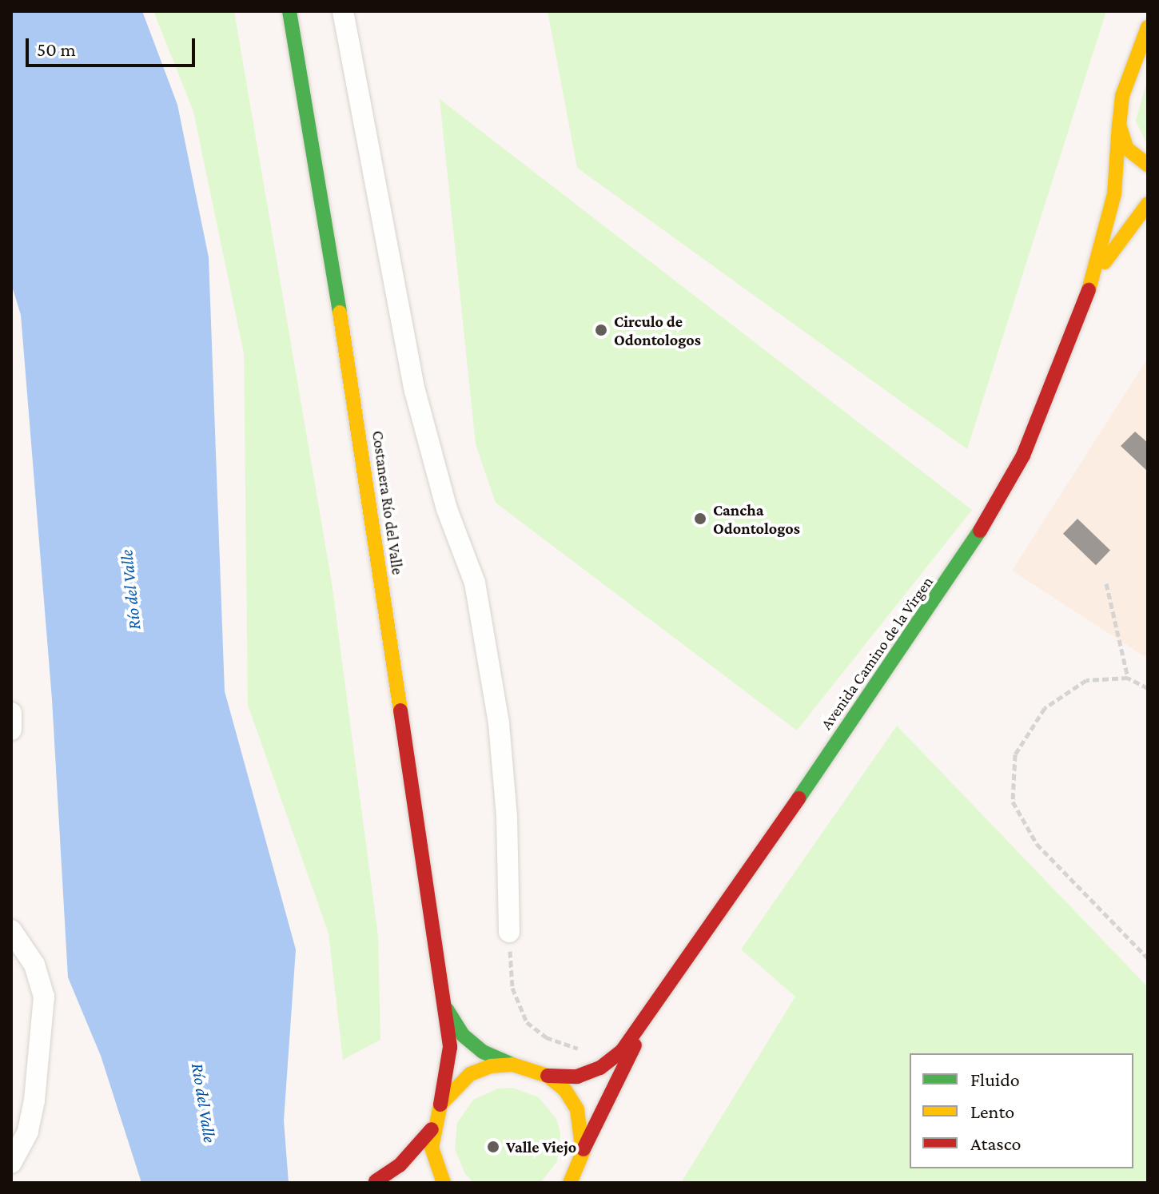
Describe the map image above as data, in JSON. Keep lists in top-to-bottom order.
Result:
{
  "streets": {
    "main road": ["Costanera Río del Valle", "Avenida Camino de la Virgen"]
  },
  "crossings": [
    ["Costanera Río del Valle", "Avenida Camino de la Virgen"]
  ],
  "water": ["Río del Valle"],
  "places": ["Circulo de Odontologos", "Cancha Odontologos", "Valle Viejo"],
  "legend": ["Fluido", "Lento", "Atasco"],
  "scale_bar": "50 m"
}
